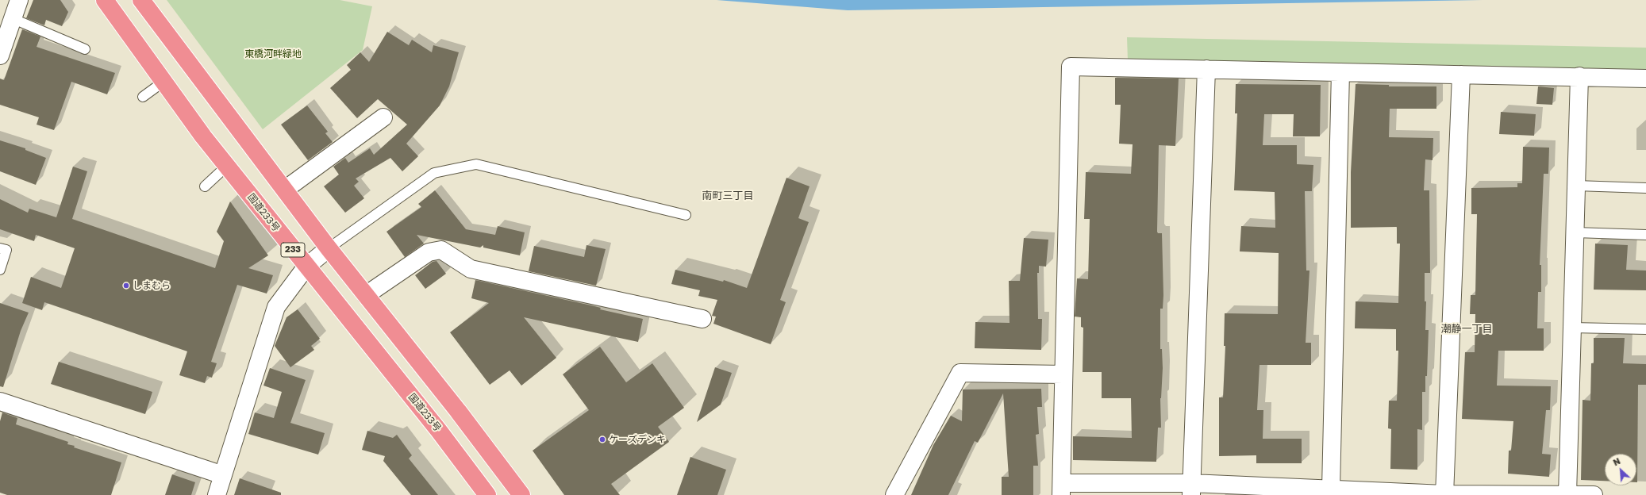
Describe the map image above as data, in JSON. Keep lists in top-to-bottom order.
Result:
{
  "streets": {
    "highway": ["国道233号", "233"]
  },
  "districts": ["南町三丁目", "潮静一丁目"],
  "parks": ["東橋河畔緑地"],
  "places": ["しまむら", "ケーズデンキ"],
  "north": "top left"
}
